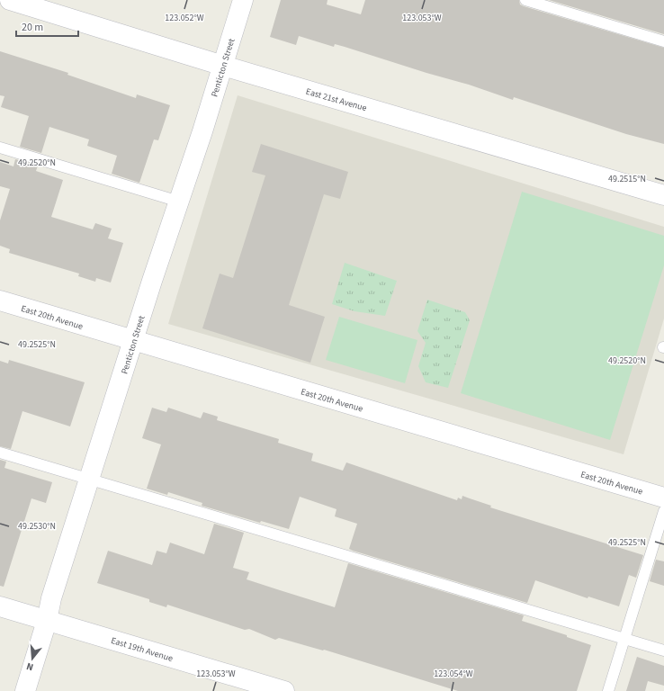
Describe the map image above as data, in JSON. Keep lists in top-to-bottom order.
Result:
{
  "streets": {
    "street": [
      "Penticton Street",
      "East 21st Avenue",
      "East 20th Avenue",
      "East 19th Avenue"
    ]
  },
  "crossings": [
    ["Penticton Street", "East 21st Avenue"],
    ["Penticton Street", "East 20th Avenue"],
    ["Penticton Street", "East 19th Avenue"]
  ],
  "scale_bar": "20 m",
  "north": "bottom",
  "coordinates": [
    "123.052°W",
    "123.053°W",
    "49.2520°N",
    "49.2515°N",
    "49.2525°N",
    "49.2530°N",
    "123.054°W"
  ]
}
